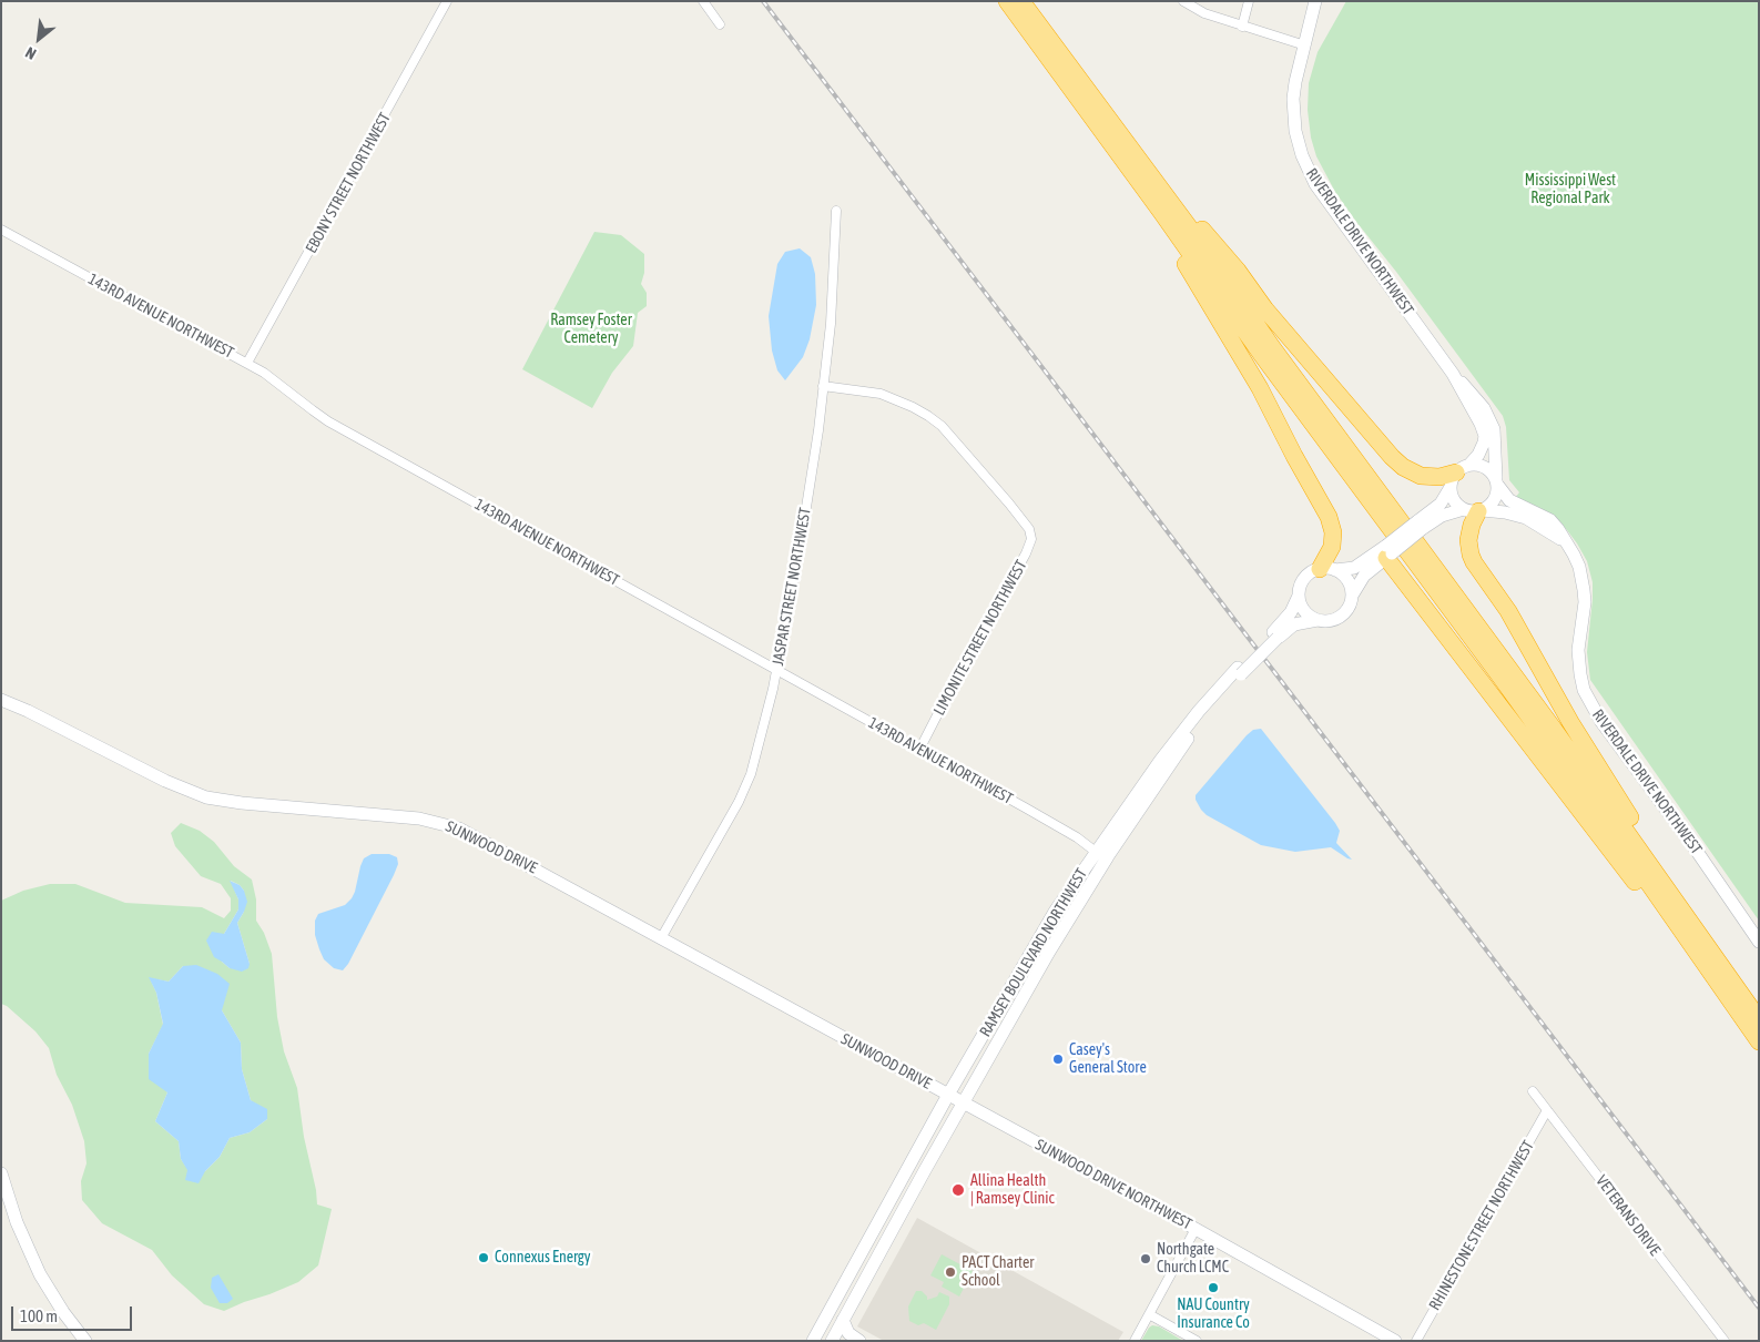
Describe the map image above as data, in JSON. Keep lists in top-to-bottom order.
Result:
{
  "streets": {
    "street": [
      "EBONY STREET NORTHWEST",
      "RIVERDALE DRIVE NORTHWEST",
      "143RD AVENUE NORTHWEST",
      "JASPAR STREET NORTHWEST",
      "LIMONITE STREET NORTHWEST",
      "SUNWOOD DRIVE",
      "RAMSEY BOULEVARD NORTHWEST",
      "SUNWOOD DRIVE NORTHWEST",
      "VETERANS DRIVE",
      "RHINESTONE STREET NORTHWEST"
    ]
  },
  "crossings": [
    ["EBONY STREET NORTHWEST", "143RD AVENUE NORTHWEST"],
    ["143RD AVENUE NORTHWEST", "JASPAR STREET NORTHWEST"],
    ["143RD AVENUE NORTHWEST", "LIMONITE STREET NORTHWEST"],
    ["143RD AVENUE NORTHWEST", "RAMSEY BOULEVARD NORTHWEST"],
    ["JASPAR STREET NORTHWEST", "LIMONITE STREET NORTHWEST"],
    ["JASPAR STREET NORTHWEST", "SUNWOOD DRIVE"],
    ["SUNWOOD DRIVE", "RAMSEY BOULEVARD NORTHWEST"],
    ["SUNWOOD DRIVE", "SUNWOOD DRIVE NORTHWEST"],
    ["RAMSEY BOULEVARD NORTHWEST", "SUNWOOD DRIVE NORTHWEST"],
    ["VETERANS DRIVE", "RHINESTONE STREET NORTHWEST"]
  ],
  "parks": ["Mississippi West Regional Park", "Ramsey Foster Cemetery"],
  "places": [
    "Casey's General Store",
    "Allina Health | Ramsey Clinic",
    "Connexus Energy",
    "Northgate Church LCMC",
    "PACT Charter School",
    "NAU Country Insurance Co"
  ],
  "scale_bar": "100 m",
  "north": "bottom left"
}
